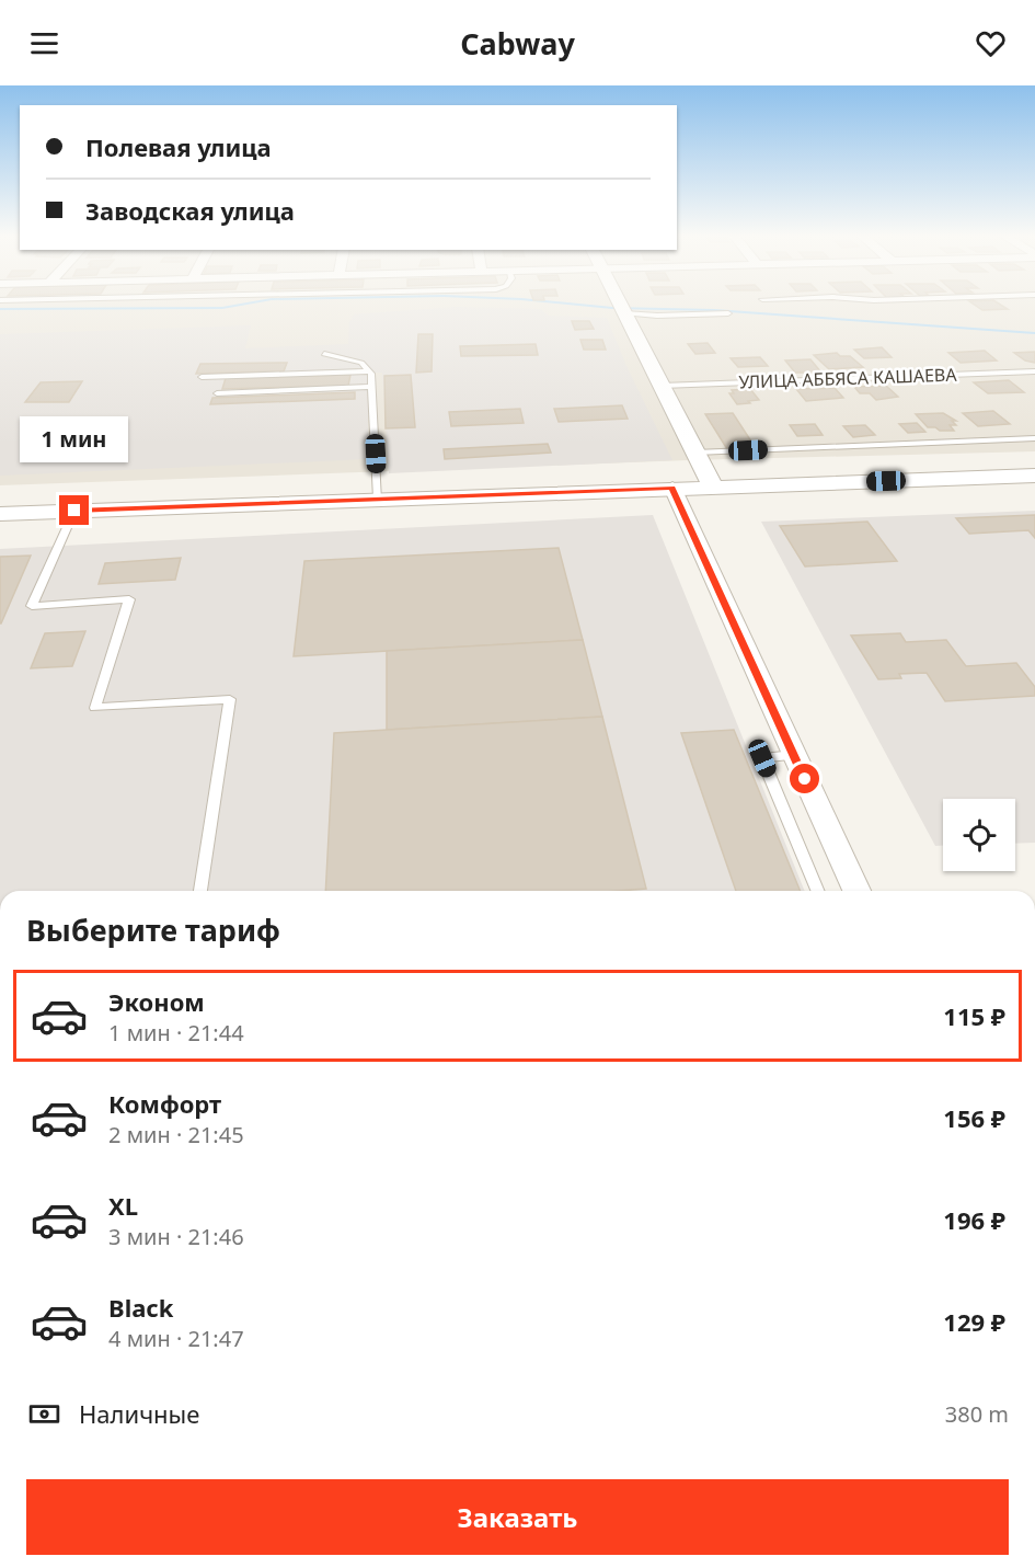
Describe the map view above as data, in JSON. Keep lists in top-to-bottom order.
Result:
{
  "streets": {
    "lane": ["УЛИЦА АББЯСА КАШАЕВА"]
  },
  "page": {
    "header": "Cabway",
    "banner": ["Полевая улица", "Заводская улица"],
    "bubble": "1 мин",
    "heading": "Выберите тариф",
    "list": [
      {
        "name": "Эконом",
        "note": "1 мин · 21:44",
        "value": "115 ₽"
      },
      {
        "name": "Комфорт",
        "note": "2 мин · 21:45",
        "value": "156 ₽"
      },
      {
        "name": "XL",
        "note": "3 мин · 21:46",
        "value": "196 ₽"
      },
      {
        "name": "Black",
        "note": "4 мин · 21:47",
        "value": "129 ₽"
      }
    ],
    "pay": ["Наличные", "380 m"],
    "buttons": "Заказать"
  }
}
